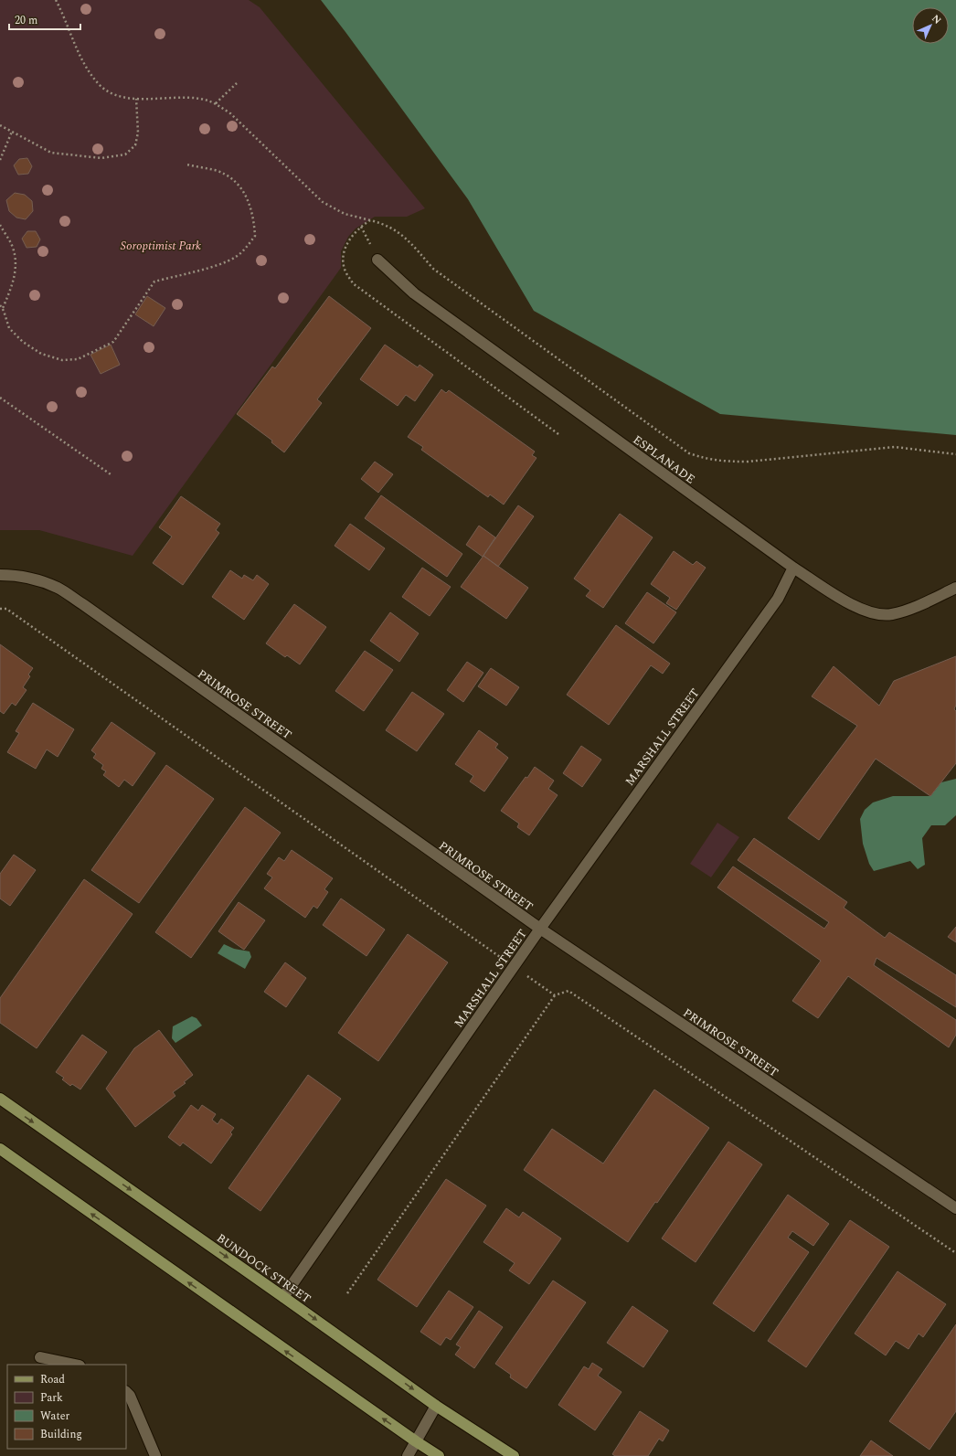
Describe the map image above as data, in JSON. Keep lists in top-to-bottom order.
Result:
{
  "streets": {
    "main road": ["BUNDOCK STREET"],
    "street": ["ESPLANADE", "PRIMROSE STREET", "MARSHALL STREET"]
  },
  "crossings": [
    ["ESPLANADE", "MARSHALL STREET"],
    ["PRIMROSE STREET", "MARSHALL STREET"],
    ["MARSHALL STREET", "BUNDOCK STREET"]
  ],
  "parks": ["Soroptimist Park"],
  "legend": [
    "Road",
    "Park",
    "Water",
    "Building"
  ],
  "scale_bar": "20 m",
  "north": "top right"
}
